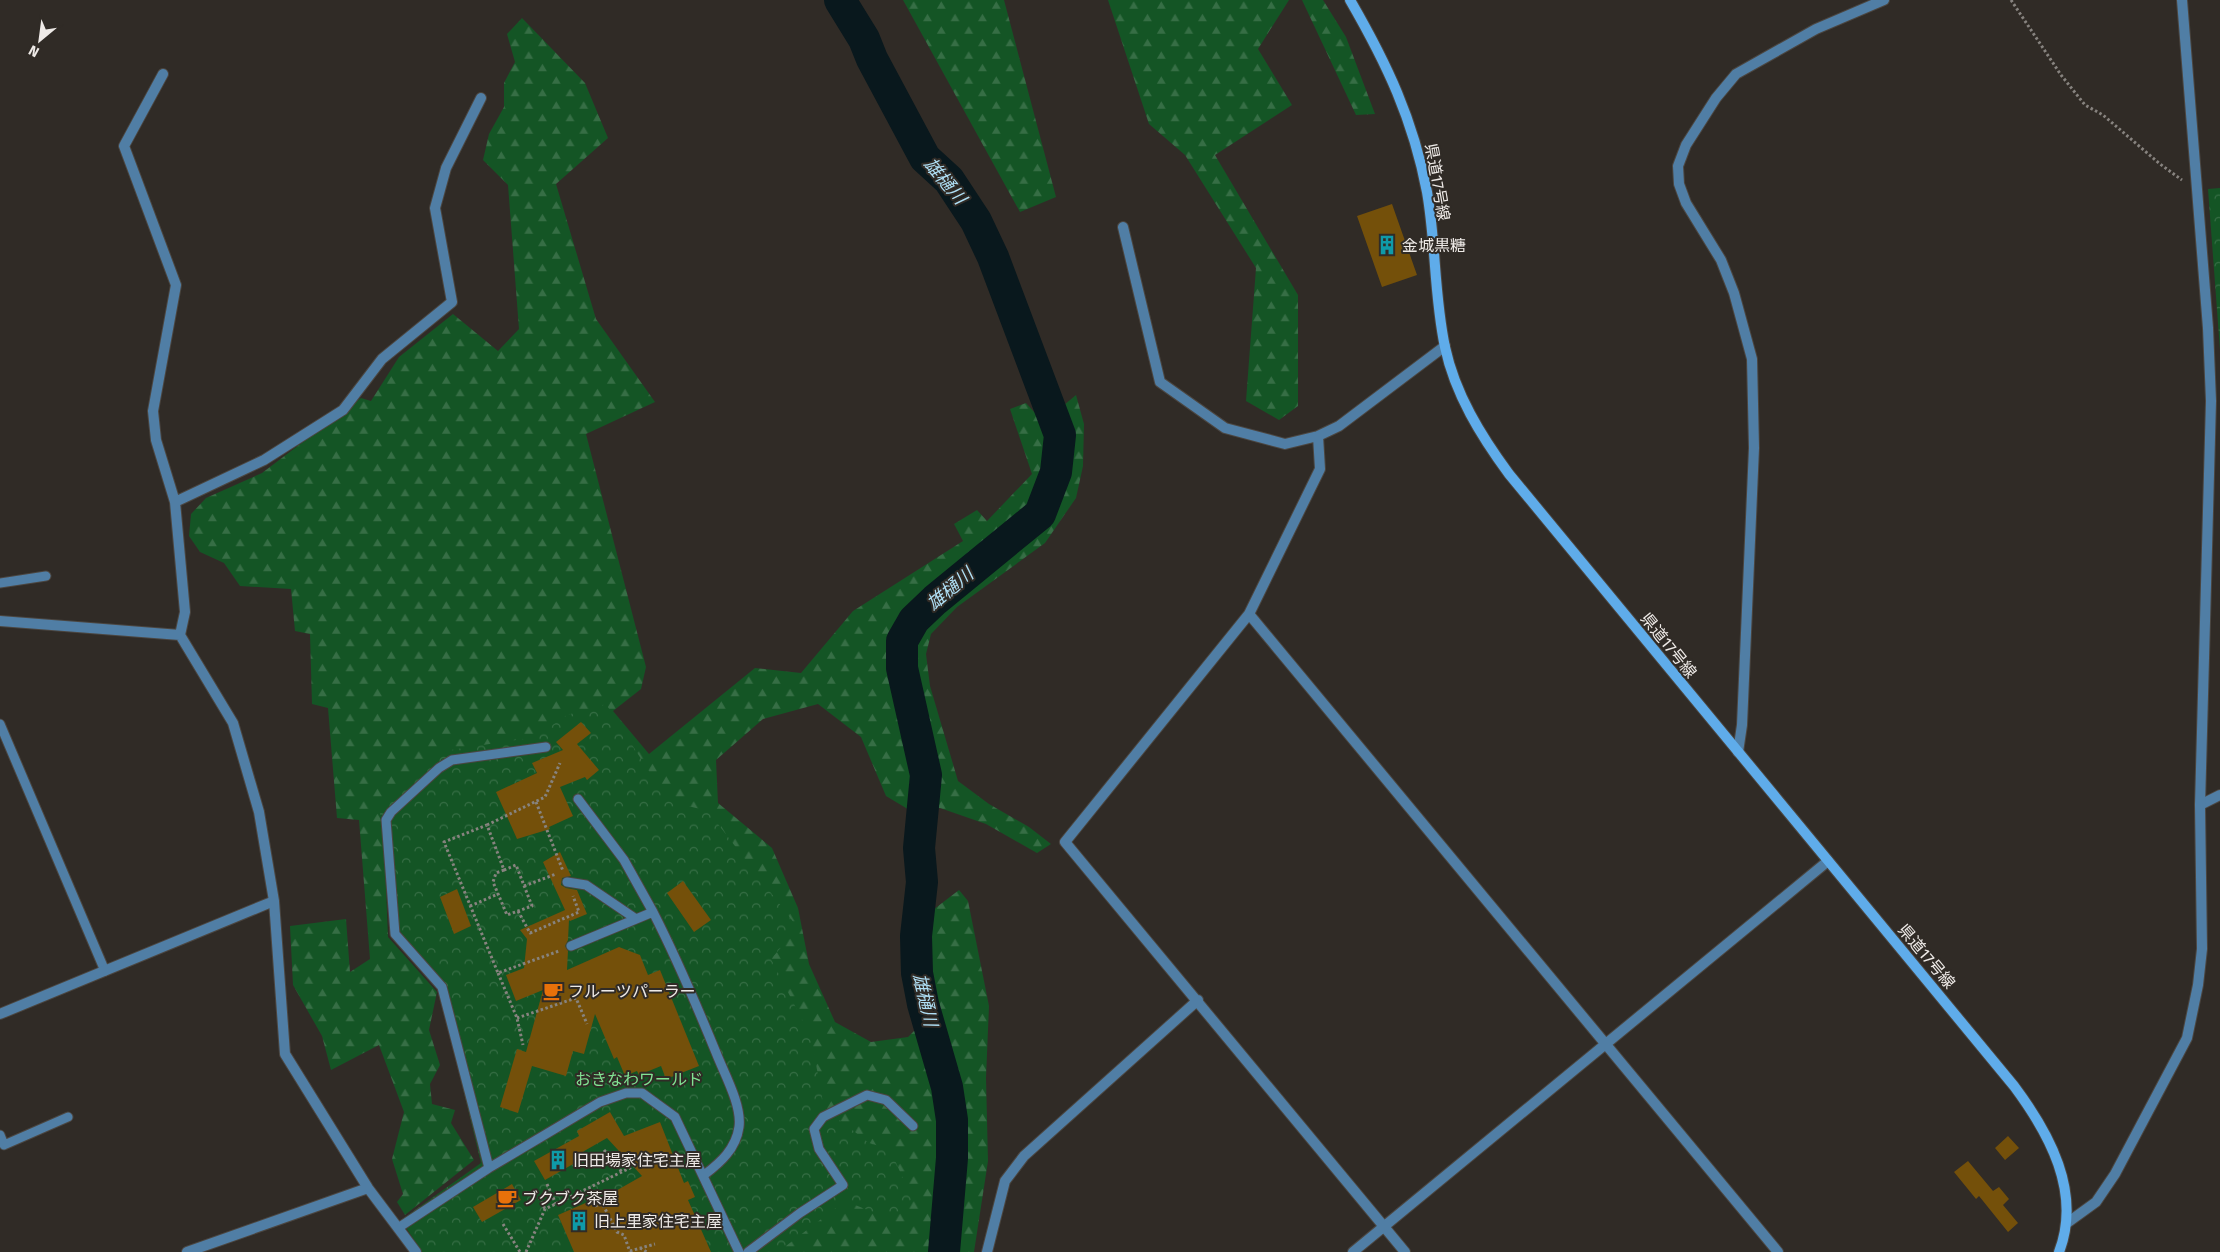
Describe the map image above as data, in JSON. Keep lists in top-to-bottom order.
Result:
{
  "streets": {
    "main road": ["県道17号線"]
  },
  "water": ["雄樋川"],
  "parks": ["おきなわワールド"],
  "places": {
    "building": ["金城黒糖", "旧田場家住宅主屋", "旧上里家住宅主屋"],
    "cafe": ["フルーツパーラー", "ブクブク茶屋"]
  },
  "north": "bottom left"
}
